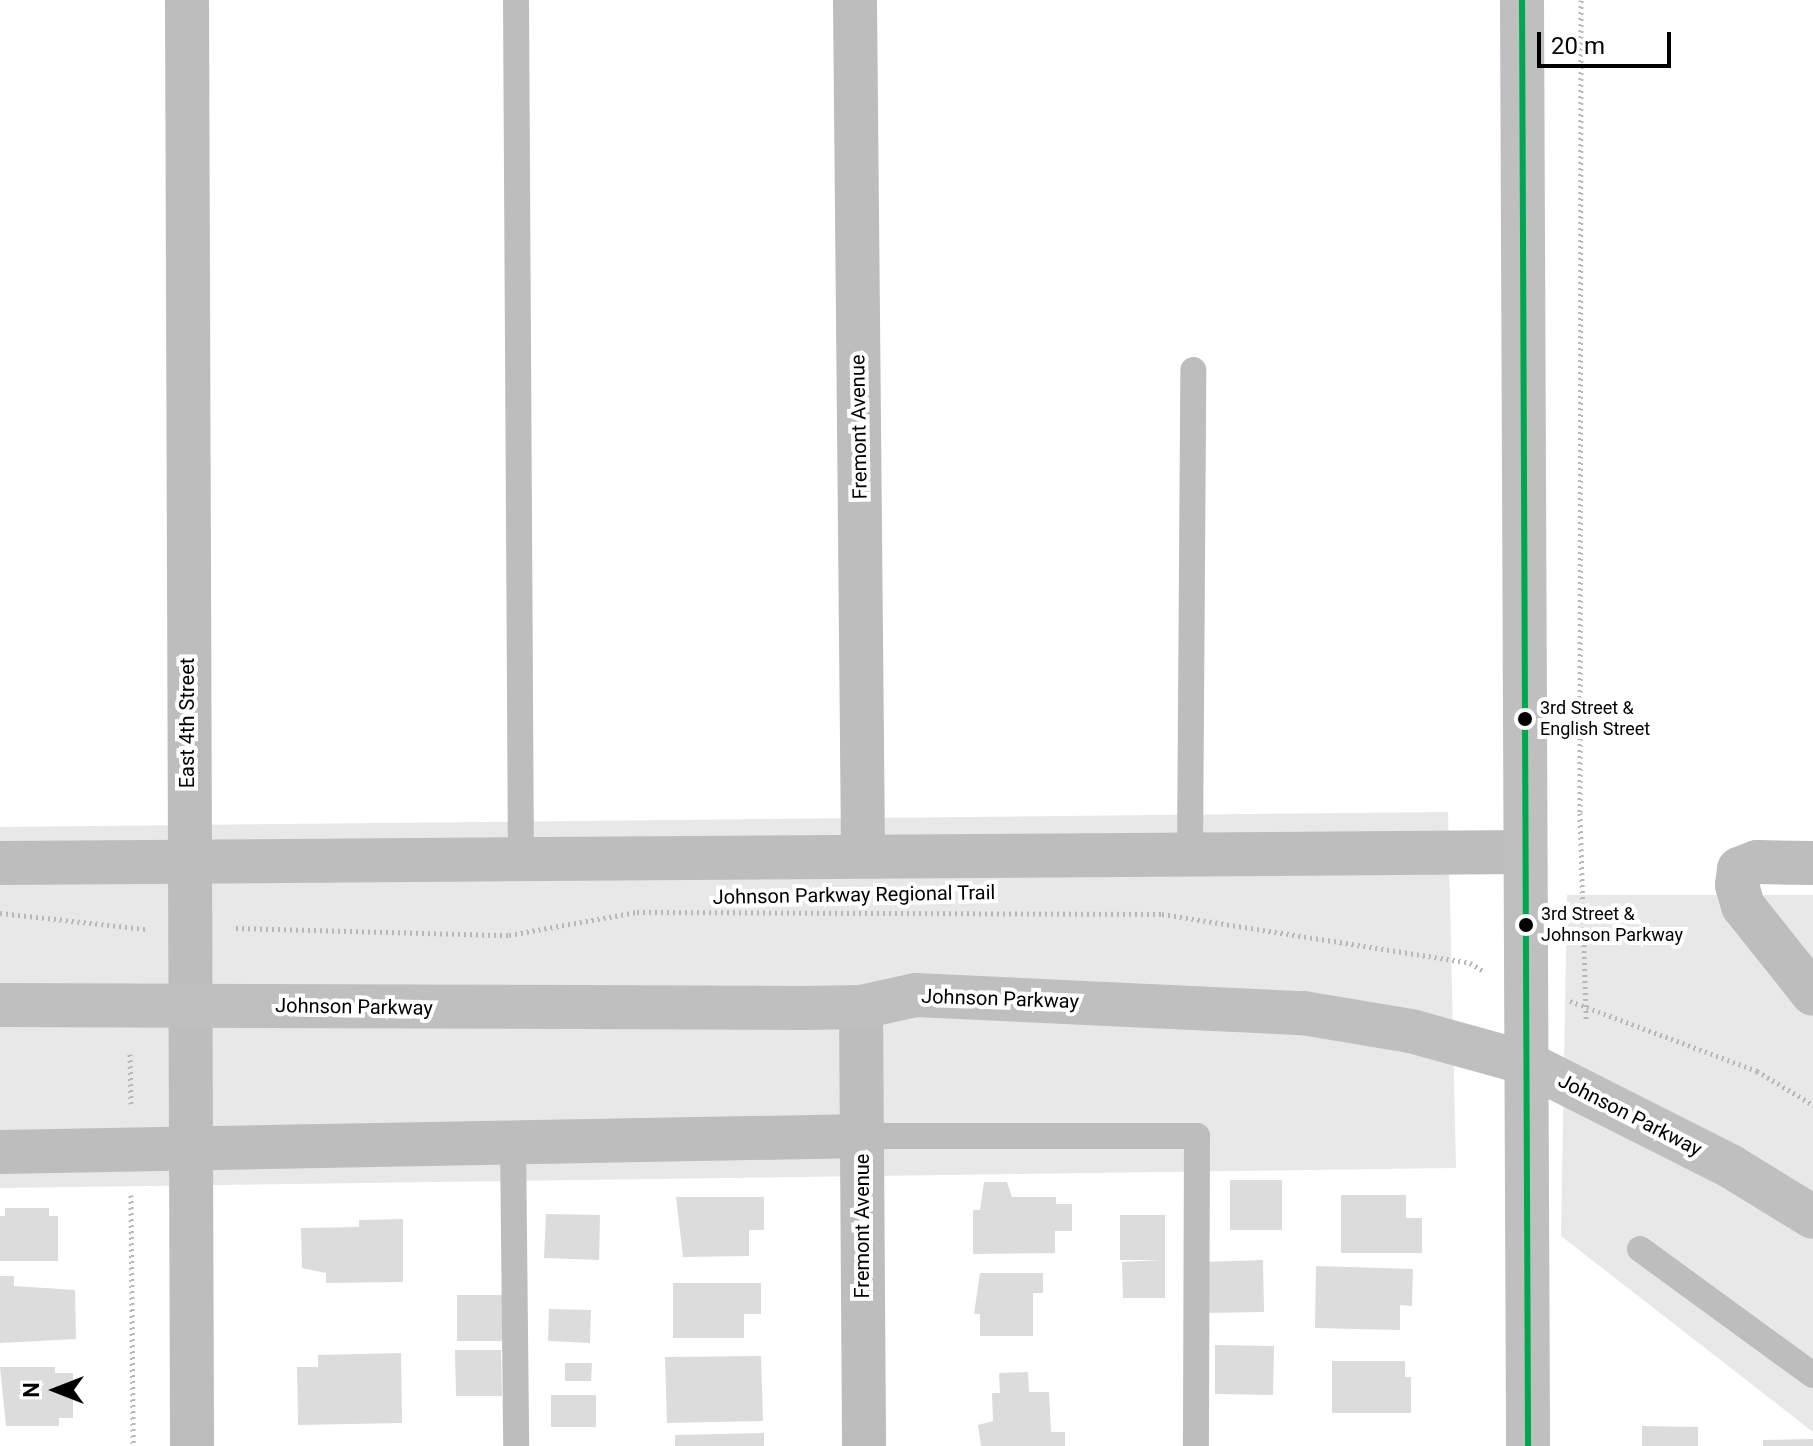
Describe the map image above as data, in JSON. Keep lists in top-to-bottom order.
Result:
{
  "streets": {
    "street": ["Fremont Avenue", "East 4th Street", "Johnson Parkway"],
    "path": ["Johnson Parkway Regional Trail"]
  },
  "crossings": [
    ["Fremont Avenue", "Johnson Parkway"],
    ["East 4th Street", "Johnson Parkway"]
  ],
  "places": ["3rd Street & English Street", "3rd Street & Johnson Parkway"],
  "scale_bar": "20 m",
  "north": "left"
}
